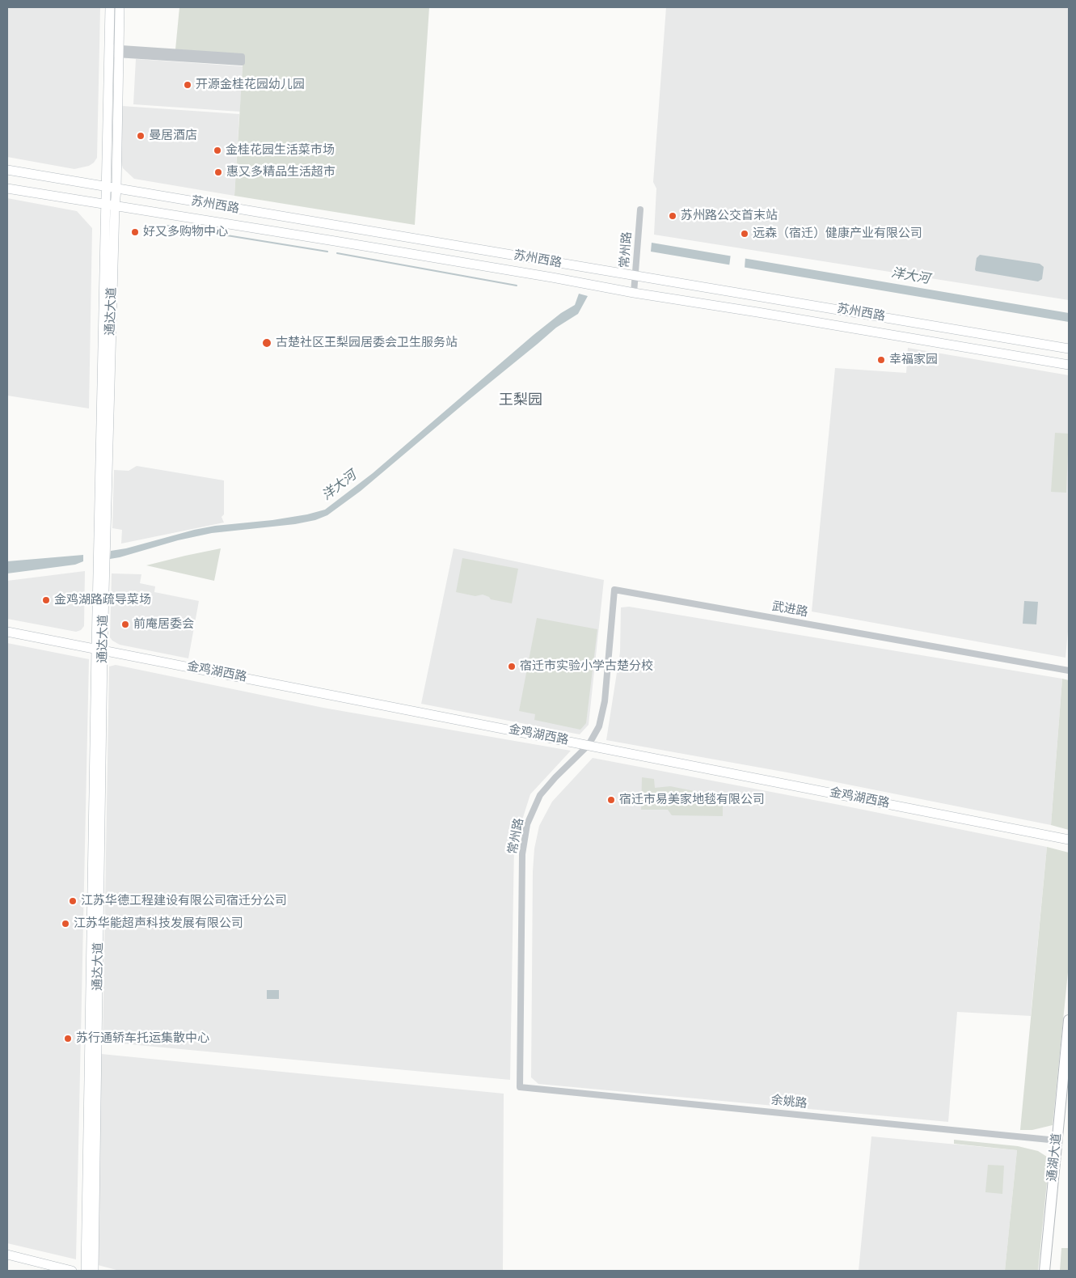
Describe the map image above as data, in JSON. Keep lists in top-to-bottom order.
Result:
{
  "streets": {
    "main road": [
      "苏州西路",
      "通达大道",
      "金鸡湖西路",
      "通湖大道"
    ],
    "street": ["常州路", "武进路", "余姚路"]
  },
  "crossings": [
    ["苏州西路", "常州路"],
    ["苏州西路", "通达大道"],
    ["常州路", "武进路"],
    ["常州路", "金鸡湖西路"],
    ["常州路", "余姚路"],
    ["通达大道", "金鸡湖西路"],
    ["余姚路", "通湖大道"]
  ],
  "districts": ["王梨园"],
  "water": ["洋大河"],
  "places": [
    "开源金桂花园幼儿园",
    "曼居酒店",
    "金桂花园生活菜市场",
    "惠又多精品生活超市",
    "苏州路公交首末站",
    "好又多购物中心",
    "远森（宿迁）健康产业有限公司",
    "古楚社区王梨园居委会卫生服务站",
    "幸福家园",
    "金鸡湖路疏导菜场",
    "前庵居委会",
    "宿迁市实验小学古楚分校",
    "宿迁市易美家地毯有限公司",
    "江苏华德工程建设有限公司宿迁分公司",
    "江苏华能超声科技发展有限公司",
    "苏行通轿车托运集散中心"
  ]
}
